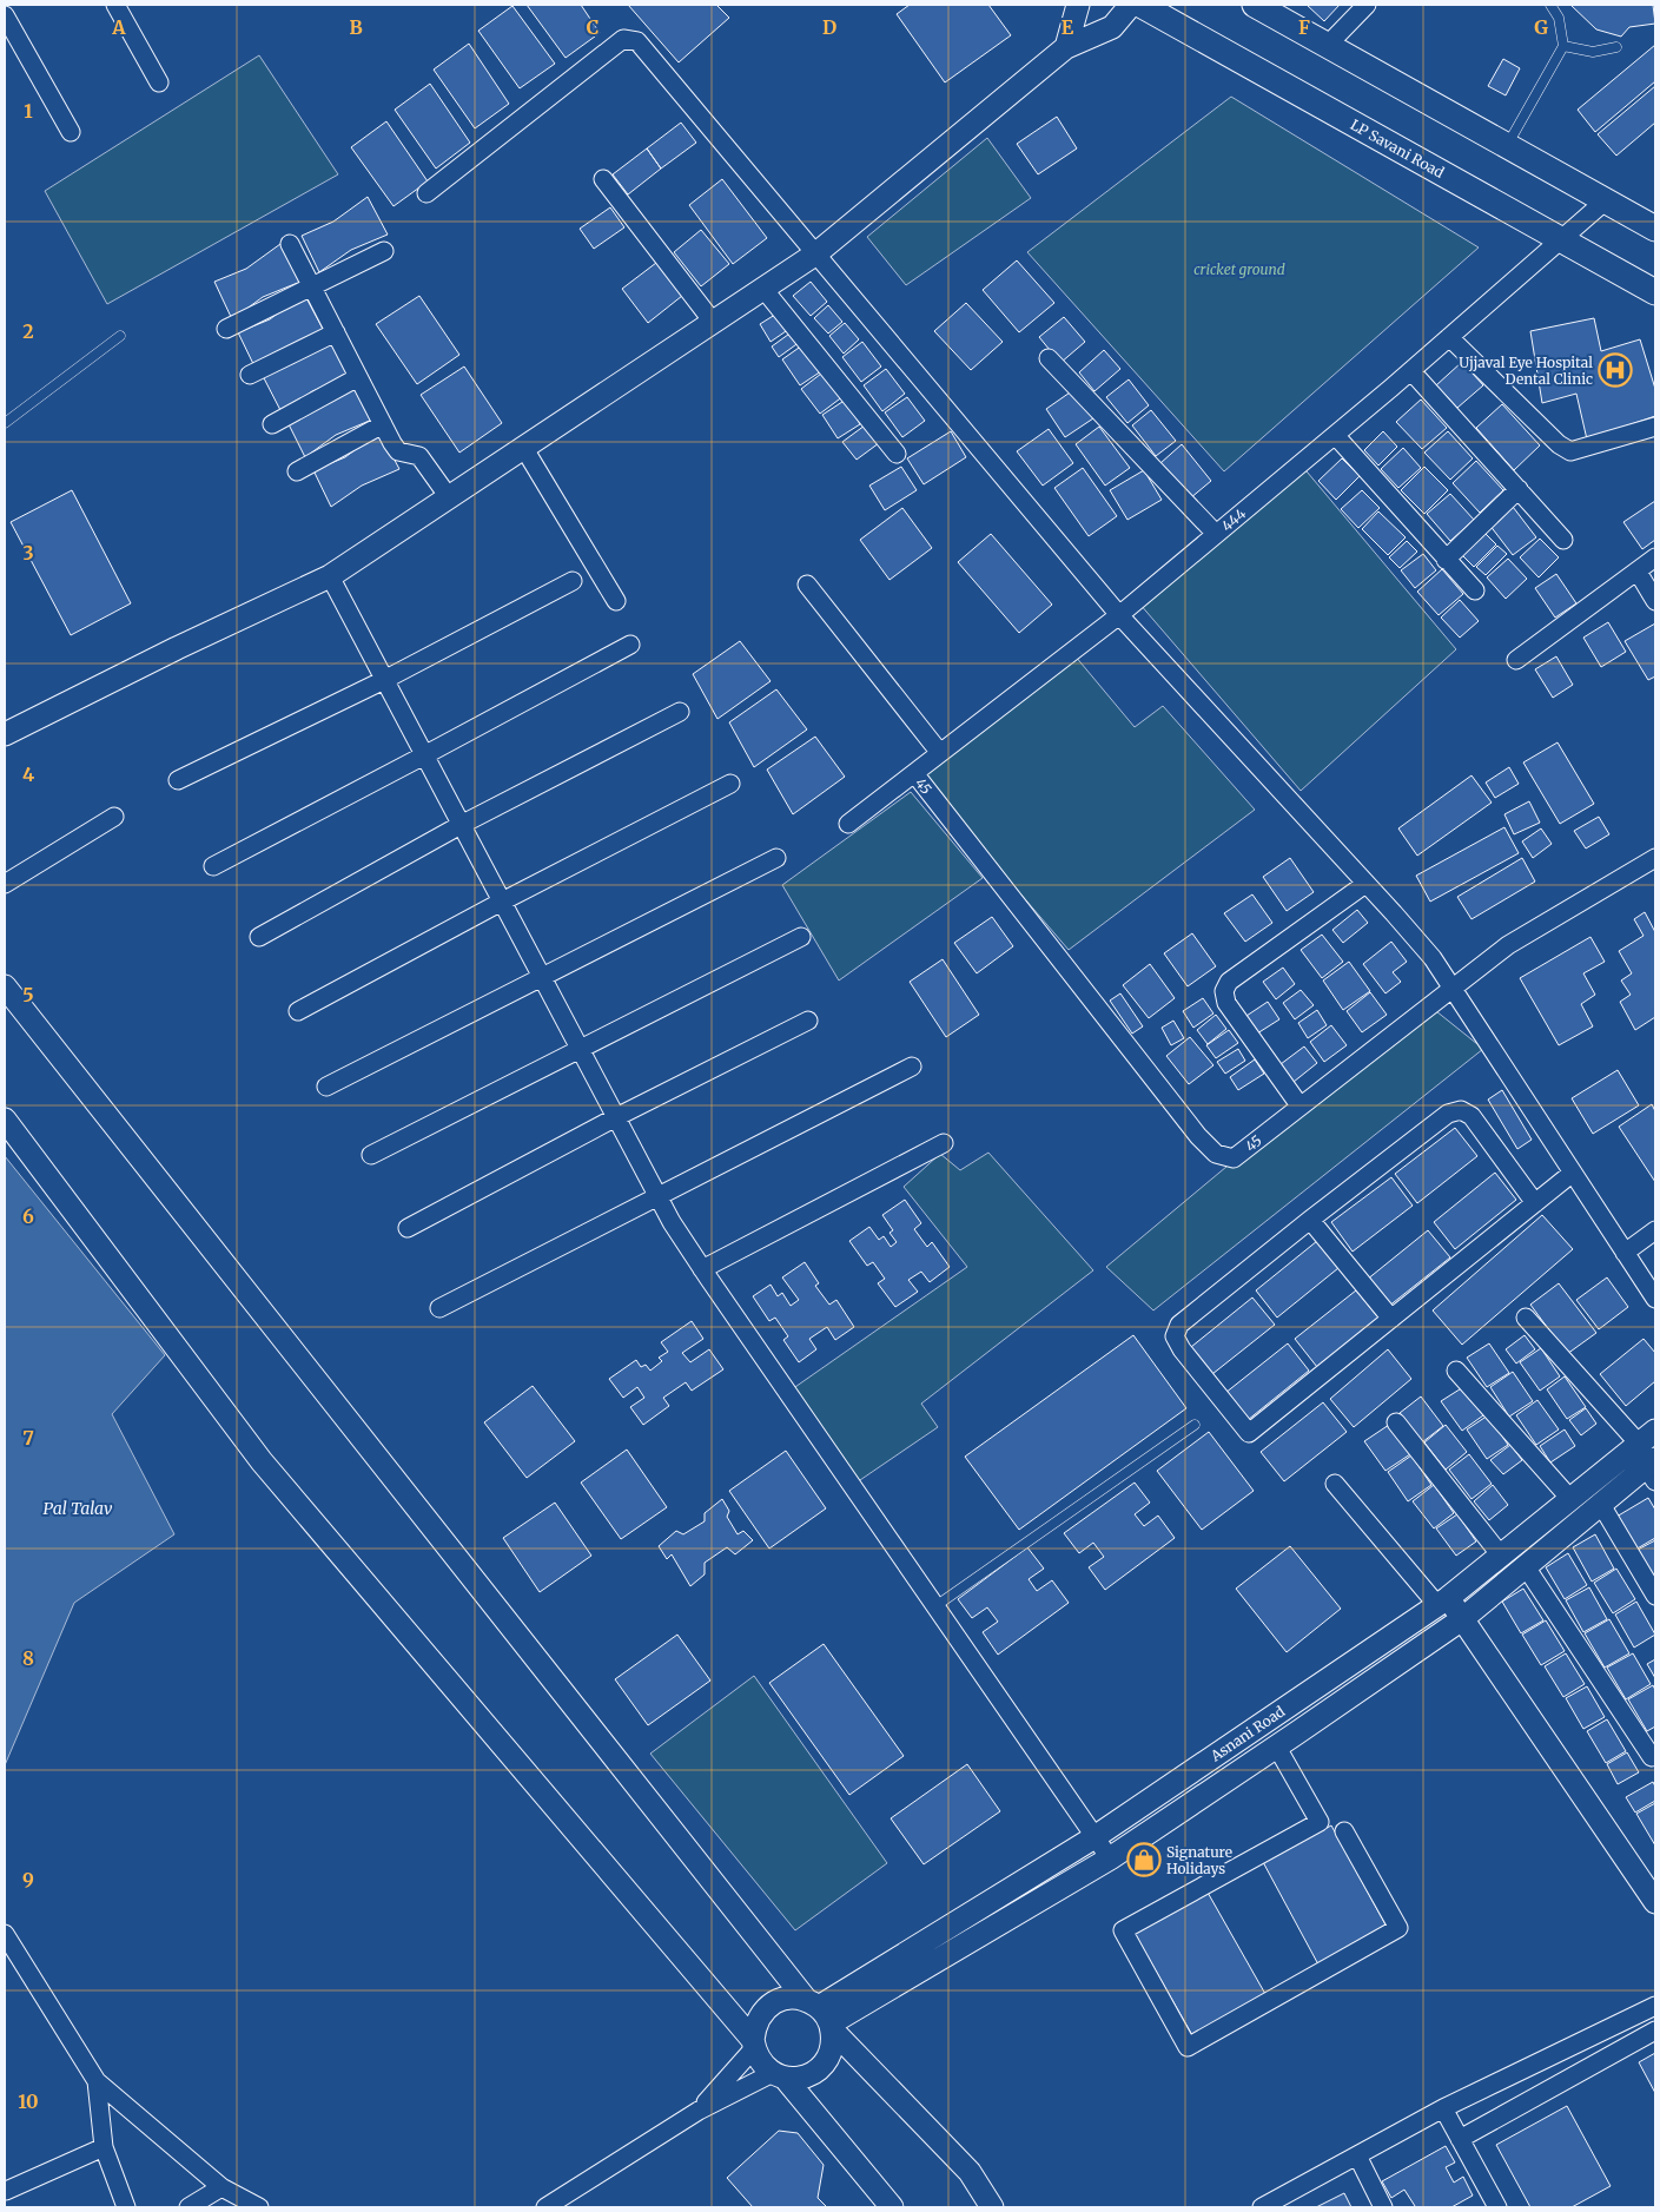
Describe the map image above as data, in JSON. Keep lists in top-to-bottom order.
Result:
{
  "streets": {
    "main road": ["LP Savani Road"],
    "street": ["444", "45", "Asnani Road"]
  },
  "crossings": [
    ["LP Savani Road", "444"],
    ["444", "45"]
  ],
  "water": ["Pal Talav"],
  "parks": ["cricket ground"],
  "places": {
    "hospital": ["Ujjaval Eye Hospital Dental Clinic"],
    "shop": ["Signature Holidays"]
  },
  "grid": {
    "columns": [
      "A",
      "B",
      "C",
      "D",
      "E",
      "F",
      "G"
    ],
    "rows": [
      "1",
      "2",
      "3",
      "4",
      "5",
      "6",
      "7",
      "8",
      "9",
      "10"
    ]
  }
}
